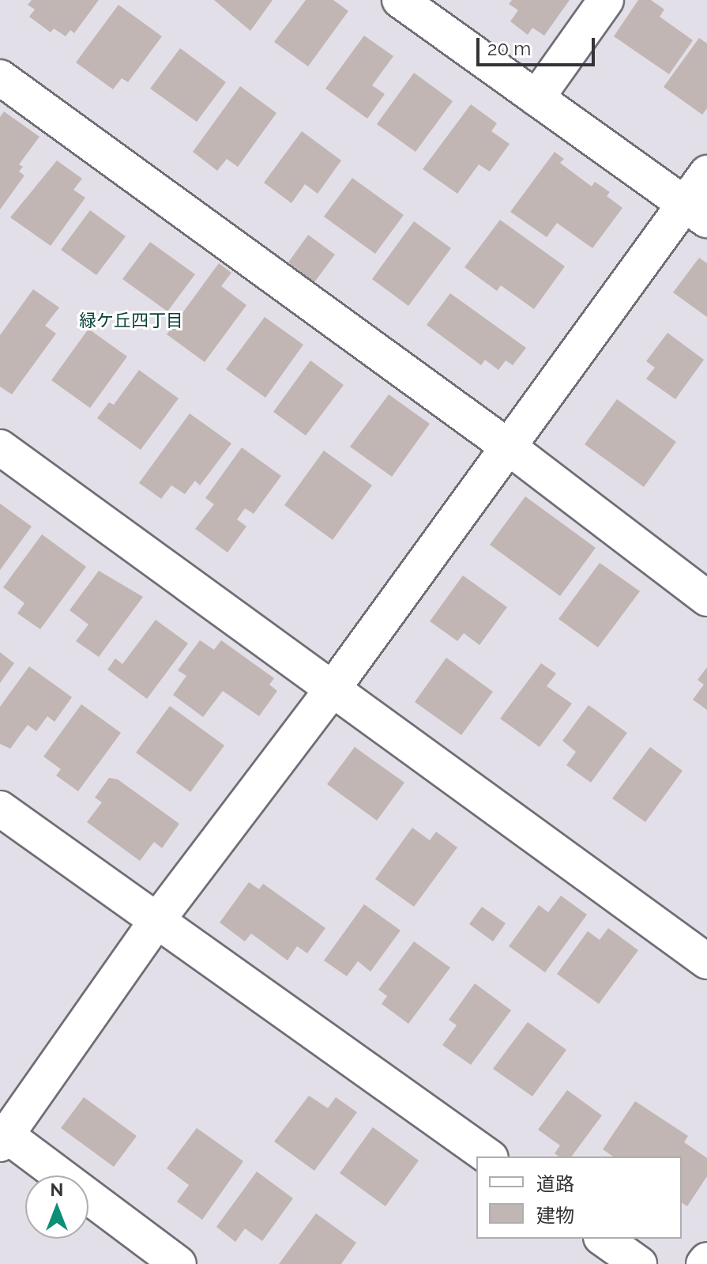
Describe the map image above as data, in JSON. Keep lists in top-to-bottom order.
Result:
{
  "districts": ["緑ケ丘四丁目"],
  "legend": ["道路", "建物"],
  "scale_bar": "20 m",
  "north": "top"
}
